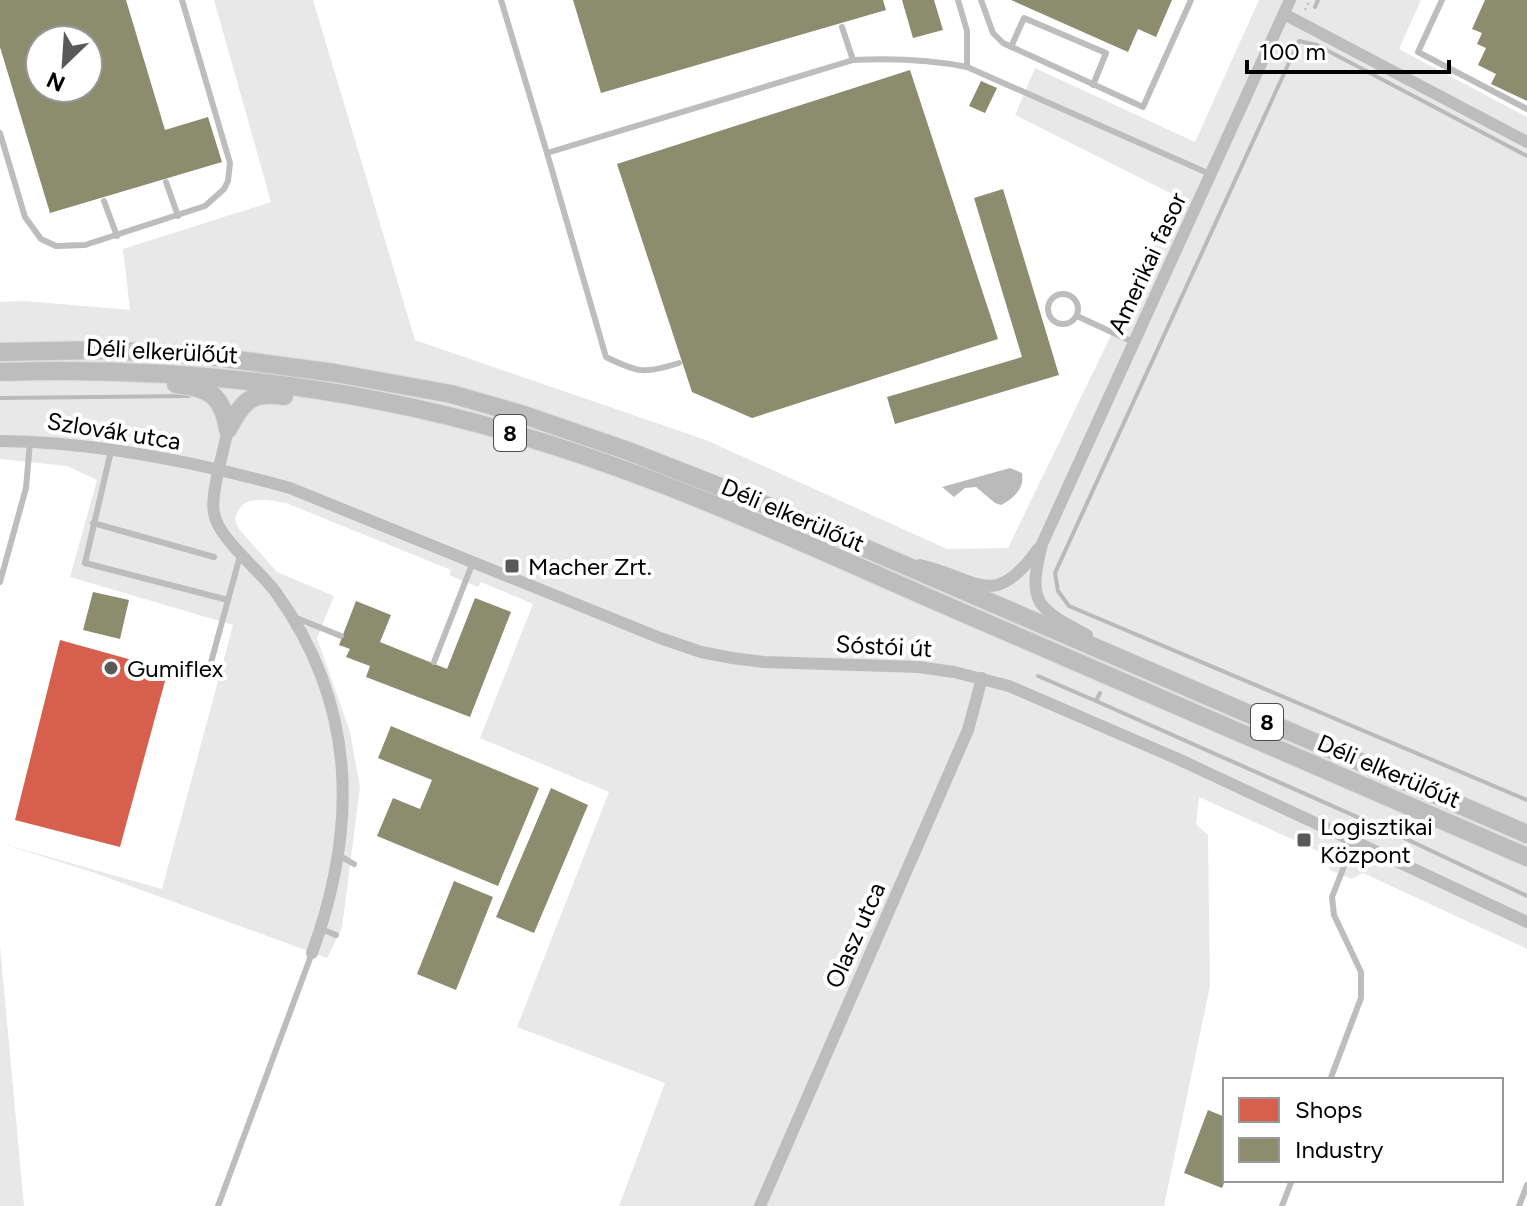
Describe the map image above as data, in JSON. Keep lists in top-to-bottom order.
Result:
{
  "streets": {
    "main road": ["Déli elkerülőút", "8"],
    "street": [
      "Amerikai fasor",
      "Szlovák utca",
      "Sóstói út",
      "Olasz utca"
    ]
  },
  "crossings": [
    ["Szlovák utca", "Sóstói út"],
    ["Sóstói út", "Olasz utca"]
  ],
  "places": {
    "transit": ["Macher Zrt.", "Logisztikai Központ"],
    "other": ["Gumiflex"]
  },
  "legend": ["Shops", "Industry"],
  "scale_bar": "100 m",
  "north": "bottom left"
}
